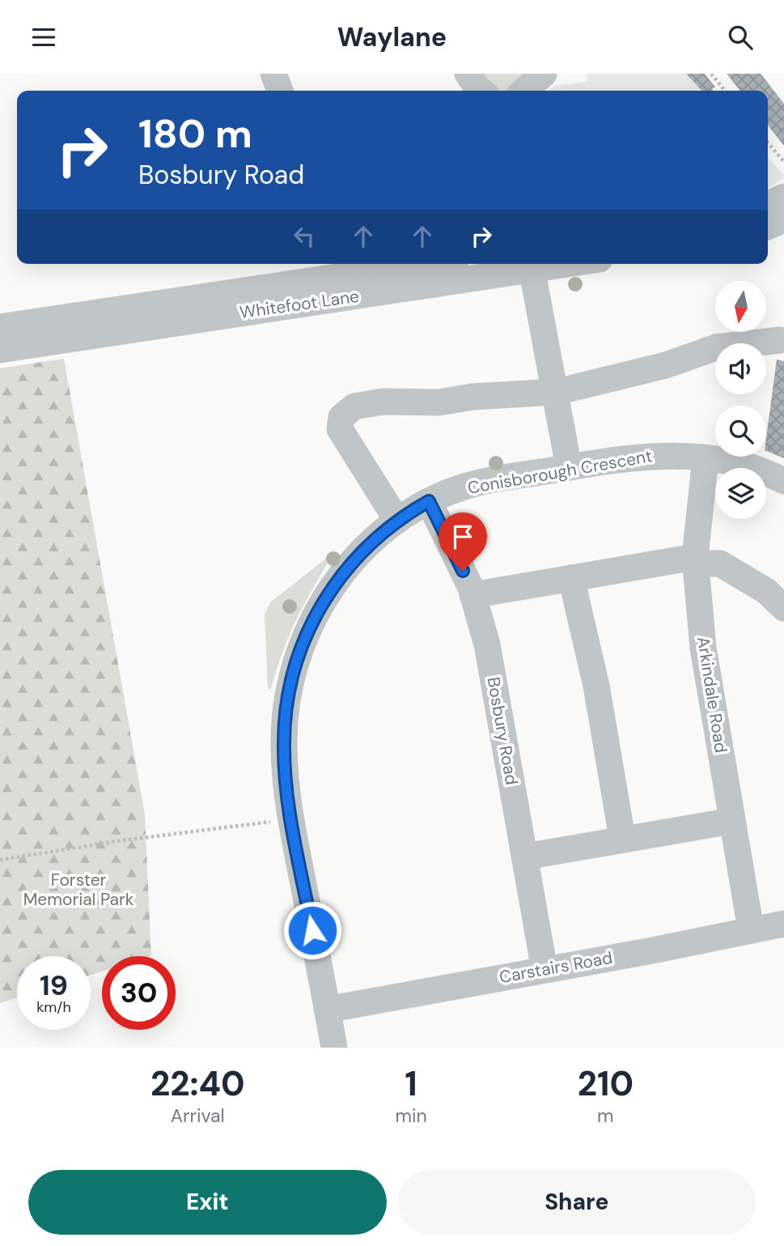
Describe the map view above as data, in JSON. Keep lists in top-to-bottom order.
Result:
{
  "streets": {
    "street": [
      "Whitefoot Lane",
      "Conisborough Crescent",
      "Arkindale Road",
      "Bosbury Road",
      "Carstairs Road"
    ]
  },
  "crossings": [
    ["Conisborough Crescent", "Arkindale Road"],
    ["Conisborough Crescent", "Bosbury Road"],
    ["Conisborough Crescent", "Carstairs Road"],
    ["Arkindale Road", "Carstairs Road"],
    ["Bosbury Road", "Carstairs Road"]
  ],
  "parks": ["Forster Memorial Park"],
  "north": "bottom",
  "page": {
    "header": "Waylane",
    "turn": ["180 m", "Bosbury Road"],
    "speed": "19 km/h",
    "limit": "30",
    "eta": [
      "22:40",
      "Arrival",
      "1",
      "min",
      "210",
      "m"
    ],
    "buttons": ["Exit", "Share"]
  }
}
